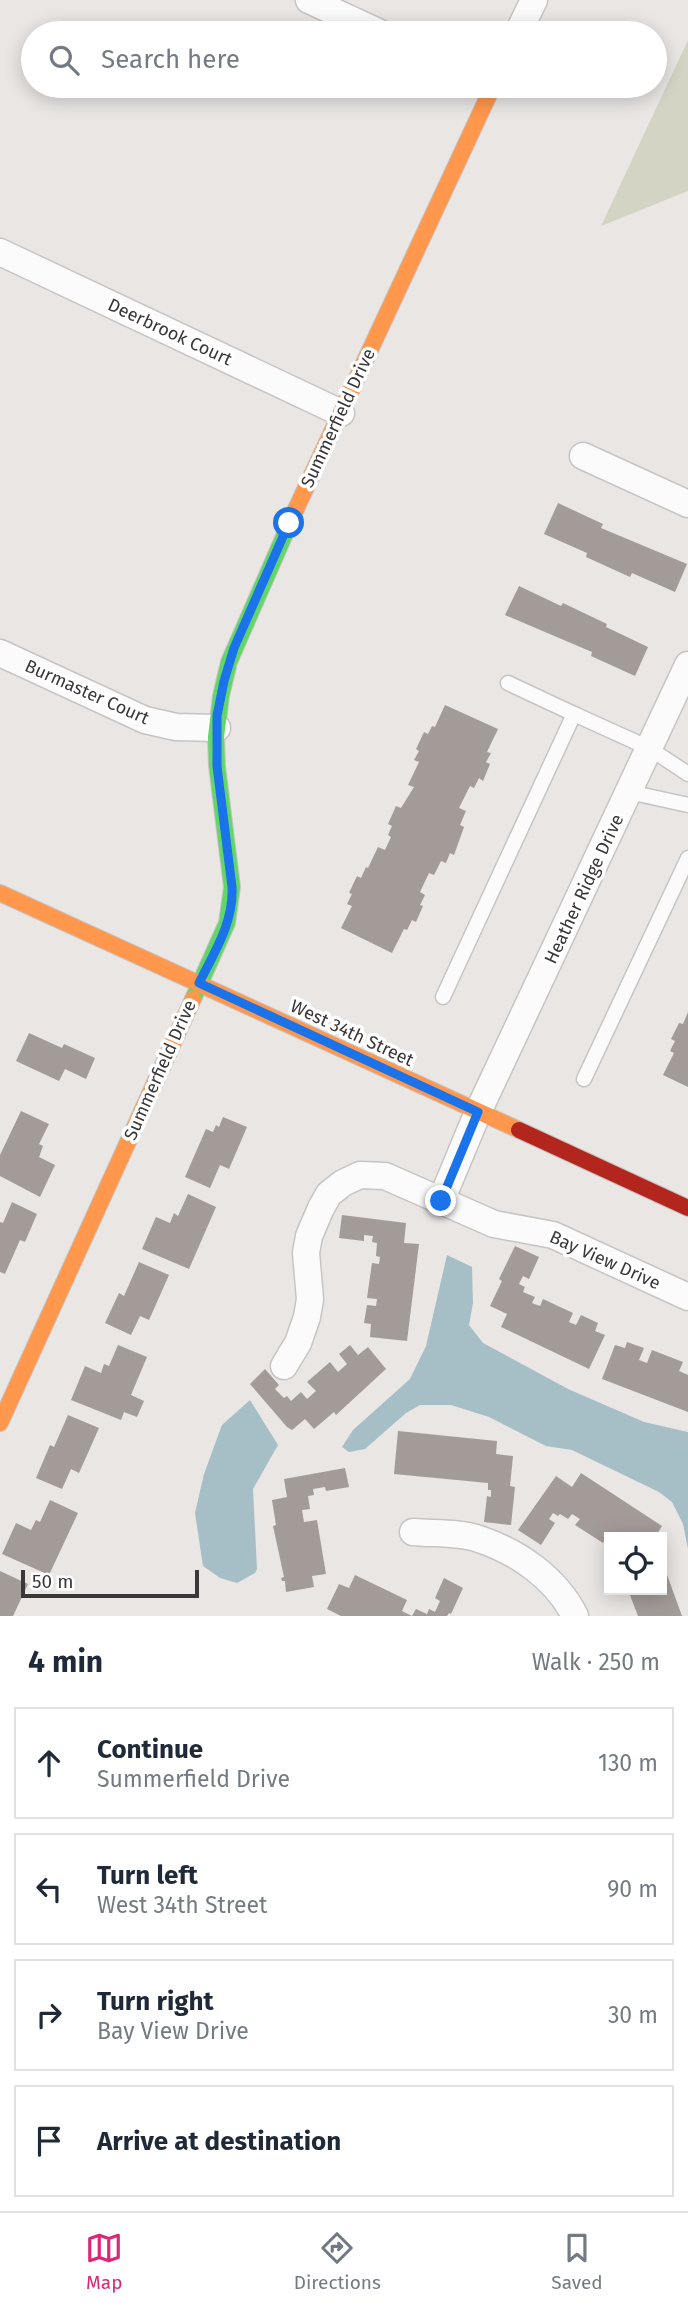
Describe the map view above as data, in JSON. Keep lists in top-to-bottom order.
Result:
{
  "streets": {
    "street": [
      "Deerbrook Court",
      "Summerfield Drive",
      "Burmaster Court",
      "Heather Ridge Drive",
      "West 34th Street",
      "Bay View Drive"
    ]
  },
  "crossings": [
    ["Deerbrook Court", "Summerfield Drive"],
    ["Summerfield Drive", "Burmaster Court"],
    ["Summerfield Drive", "West 34th Street"],
    ["Heather Ridge Drive", "West 34th Street"]
  ],
  "scale_bar": "50 m",
  "page": {
    "search": "Search here",
    "scale": "50 m",
    "heading": ["4 min", "Walk · 250 m"],
    "list": [
      ["Continue", "Summerfield Drive", "130 m"],
      ["Turn left", "West 34th Street", "90 m"],
      ["Turn right", "Bay View Drive", "30 m"],
      "Arrive at destination"
    ],
    "nav": ["Map", "Directions", "Saved"]
  }
}
